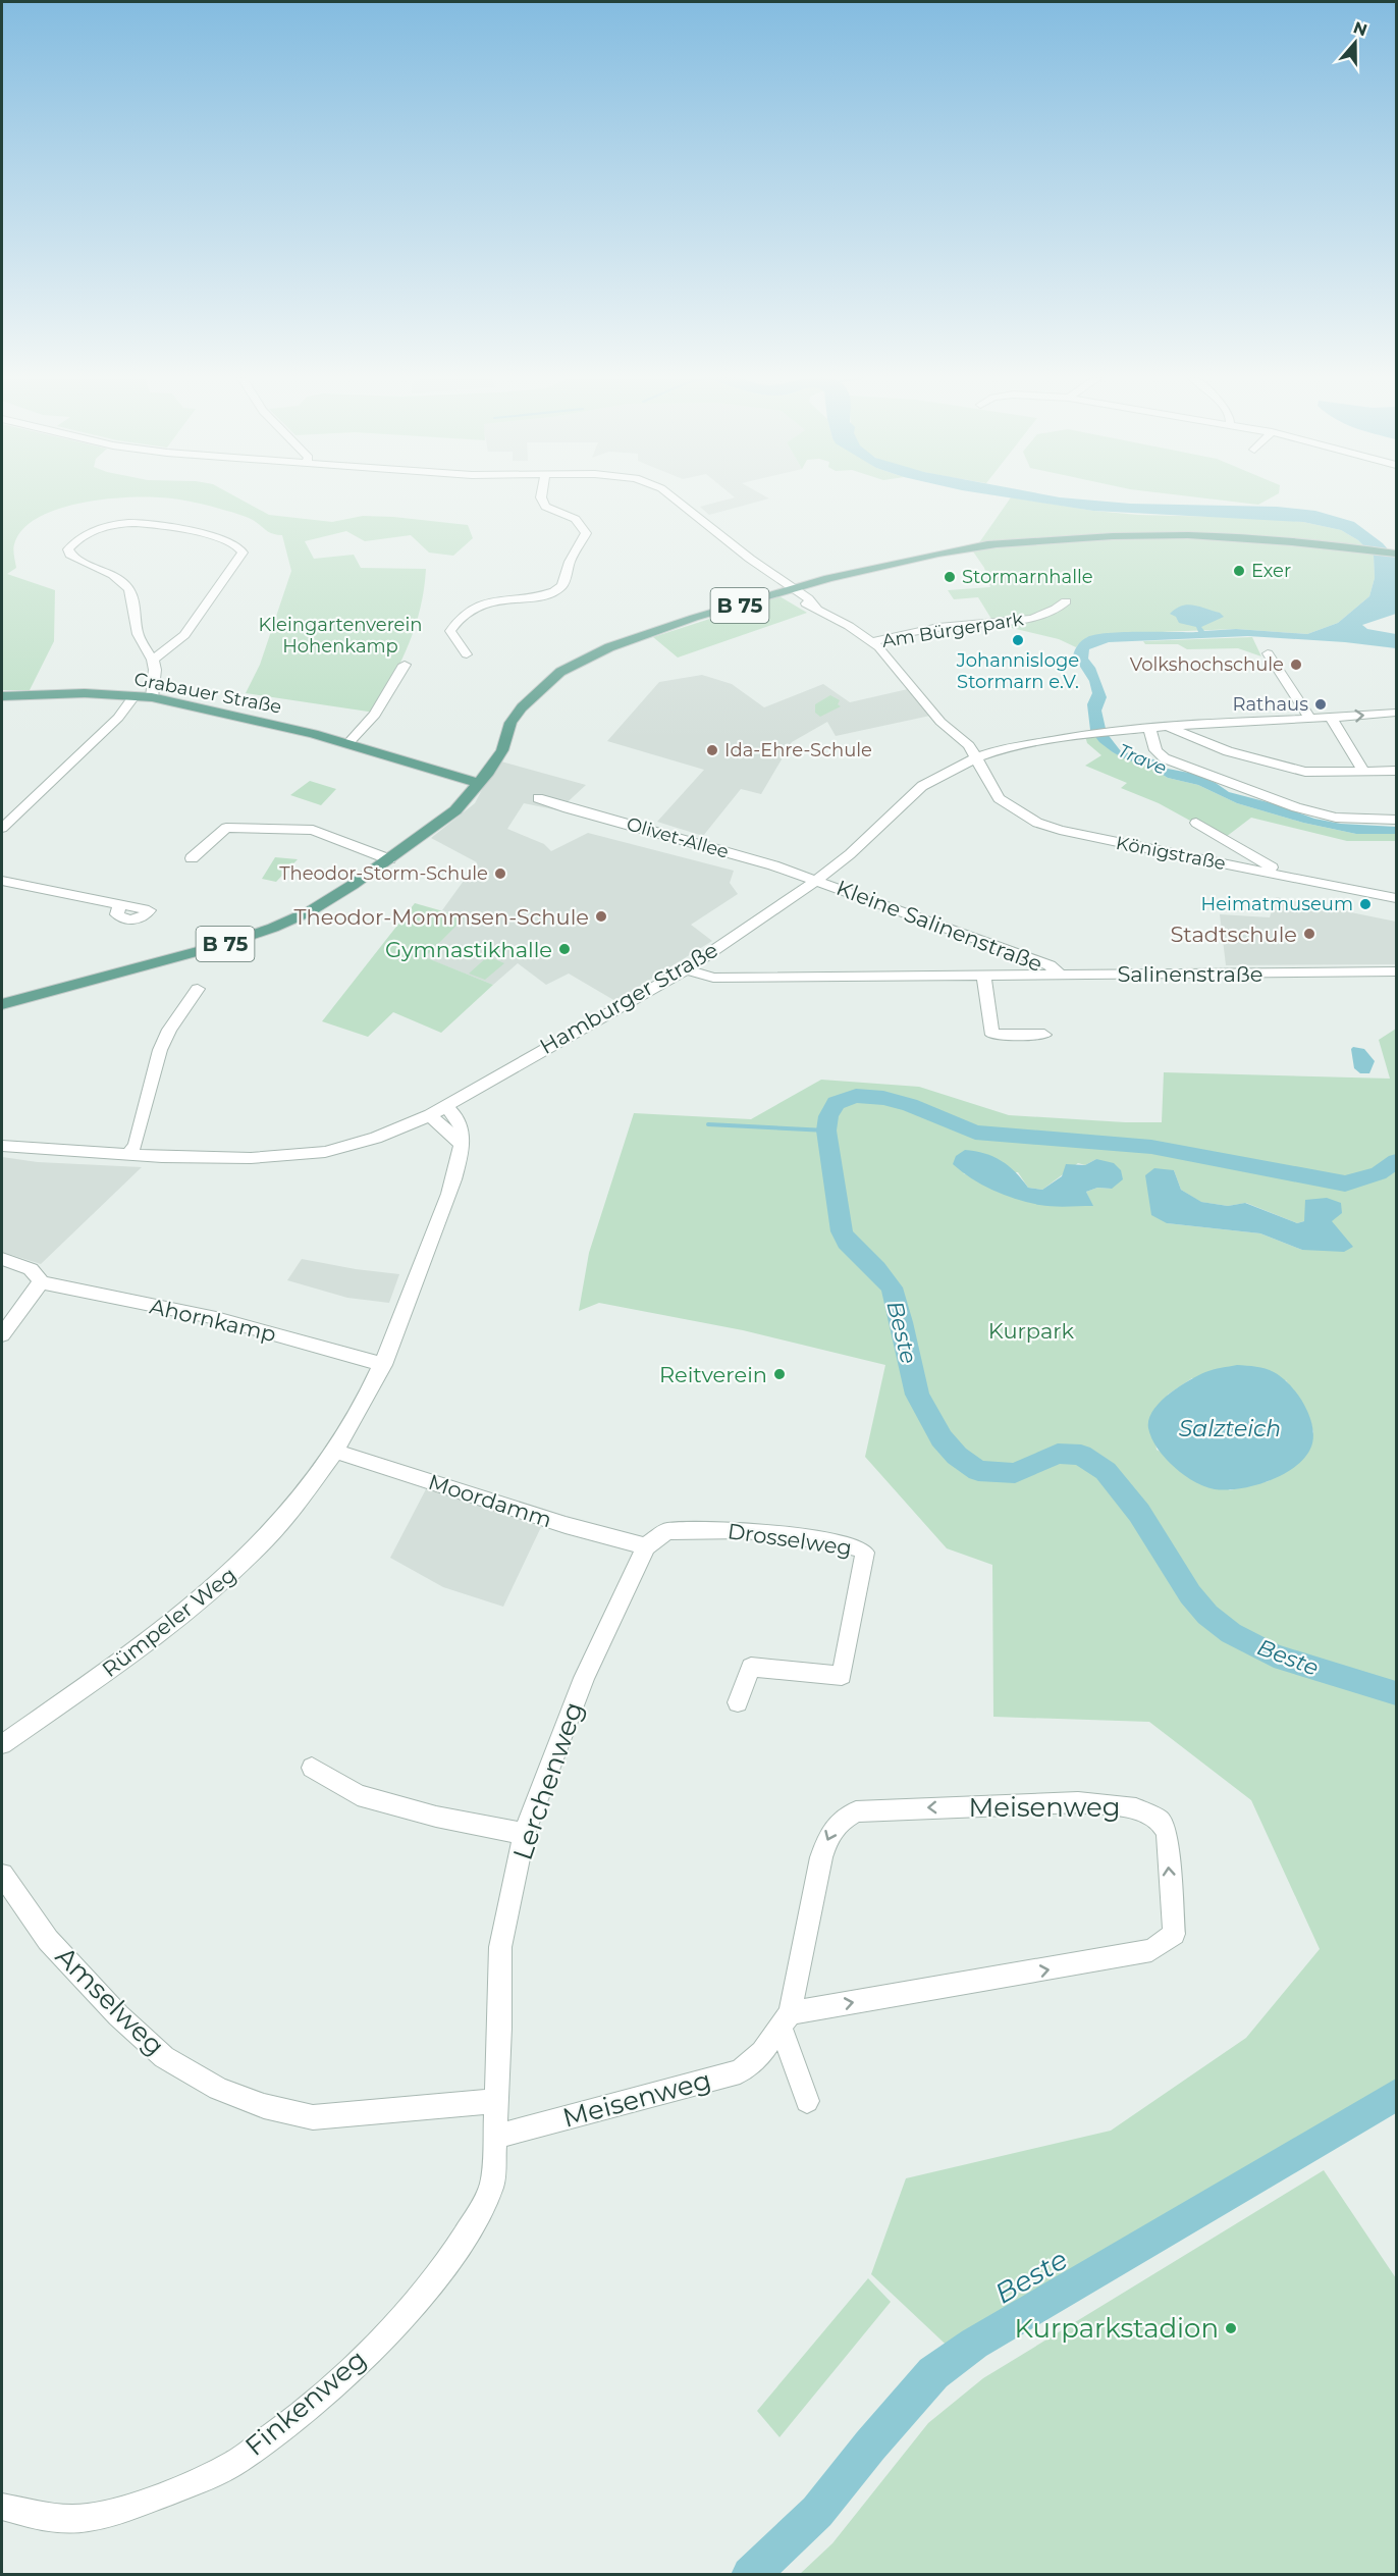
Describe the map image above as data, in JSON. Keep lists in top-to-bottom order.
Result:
{
  "streets": {
    "main road": ["B 75", "Grabauer Straße"],
    "street": [
      "Am Bürgerpark",
      "Olivet-Allee",
      "Königstraße",
      "Kleine Salinenstraße",
      "Salinenstraße",
      "Hamburger Straße",
      "Ahornkamp",
      "Moordamm",
      "Drosselweg",
      "Rümpeler Weg",
      "Lerchenweg",
      "Meisenweg",
      "Amselweg",
      "Finkenweg"
    ]
  },
  "crossings": [
    ["B 75", "Grabauer Straße"],
    ["B 75", "Königstraße"],
    ["Am Bürgerpark", "Königstraße"],
    ["Olivet-Allee", "Kleine Salinenstraße"],
    ["Olivet-Allee", "Hamburger Straße"],
    ["Königstraße", "Hamburger Straße"],
    ["Kleine Salinenstraße", "Salinenstraße"],
    ["Kleine Salinenstraße", "Hamburger Straße"],
    ["Salinenstraße", "Hamburger Straße"],
    ["Hamburger Straße", "Rümpeler Weg"],
    ["Ahornkamp", "Rümpeler Weg"],
    ["Moordamm", "Drosselweg"],
    ["Moordamm", "Rümpeler Weg"],
    ["Moordamm", "Lerchenweg"],
    ["Drosselweg", "Lerchenweg"],
    ["Lerchenweg", "Meisenweg"],
    ["Lerchenweg", "Amselweg"],
    ["Lerchenweg", "Finkenweg"],
    ["Meisenweg", "Finkenweg"]
  ],
  "water": ["Trave", "Beste", "Salzteich"],
  "parks": ["Kleingartenverein Hohenkamp", "Kurpark"],
  "places": [
    "Exer",
    "Stormarnhalle",
    "Johannisloge Stormarn e.V.",
    "Volkshochschule",
    "Rathaus",
    "Ida-Ehre-Schule",
    "Theodor-Storm-Schule",
    "Heimatmuseum",
    "Theodor-Mommsen-Schule",
    "Stadtschule",
    "Gymnastikhalle",
    "Reitverein",
    "Kurparkstadion"
  ],
  "north": "top"
}
